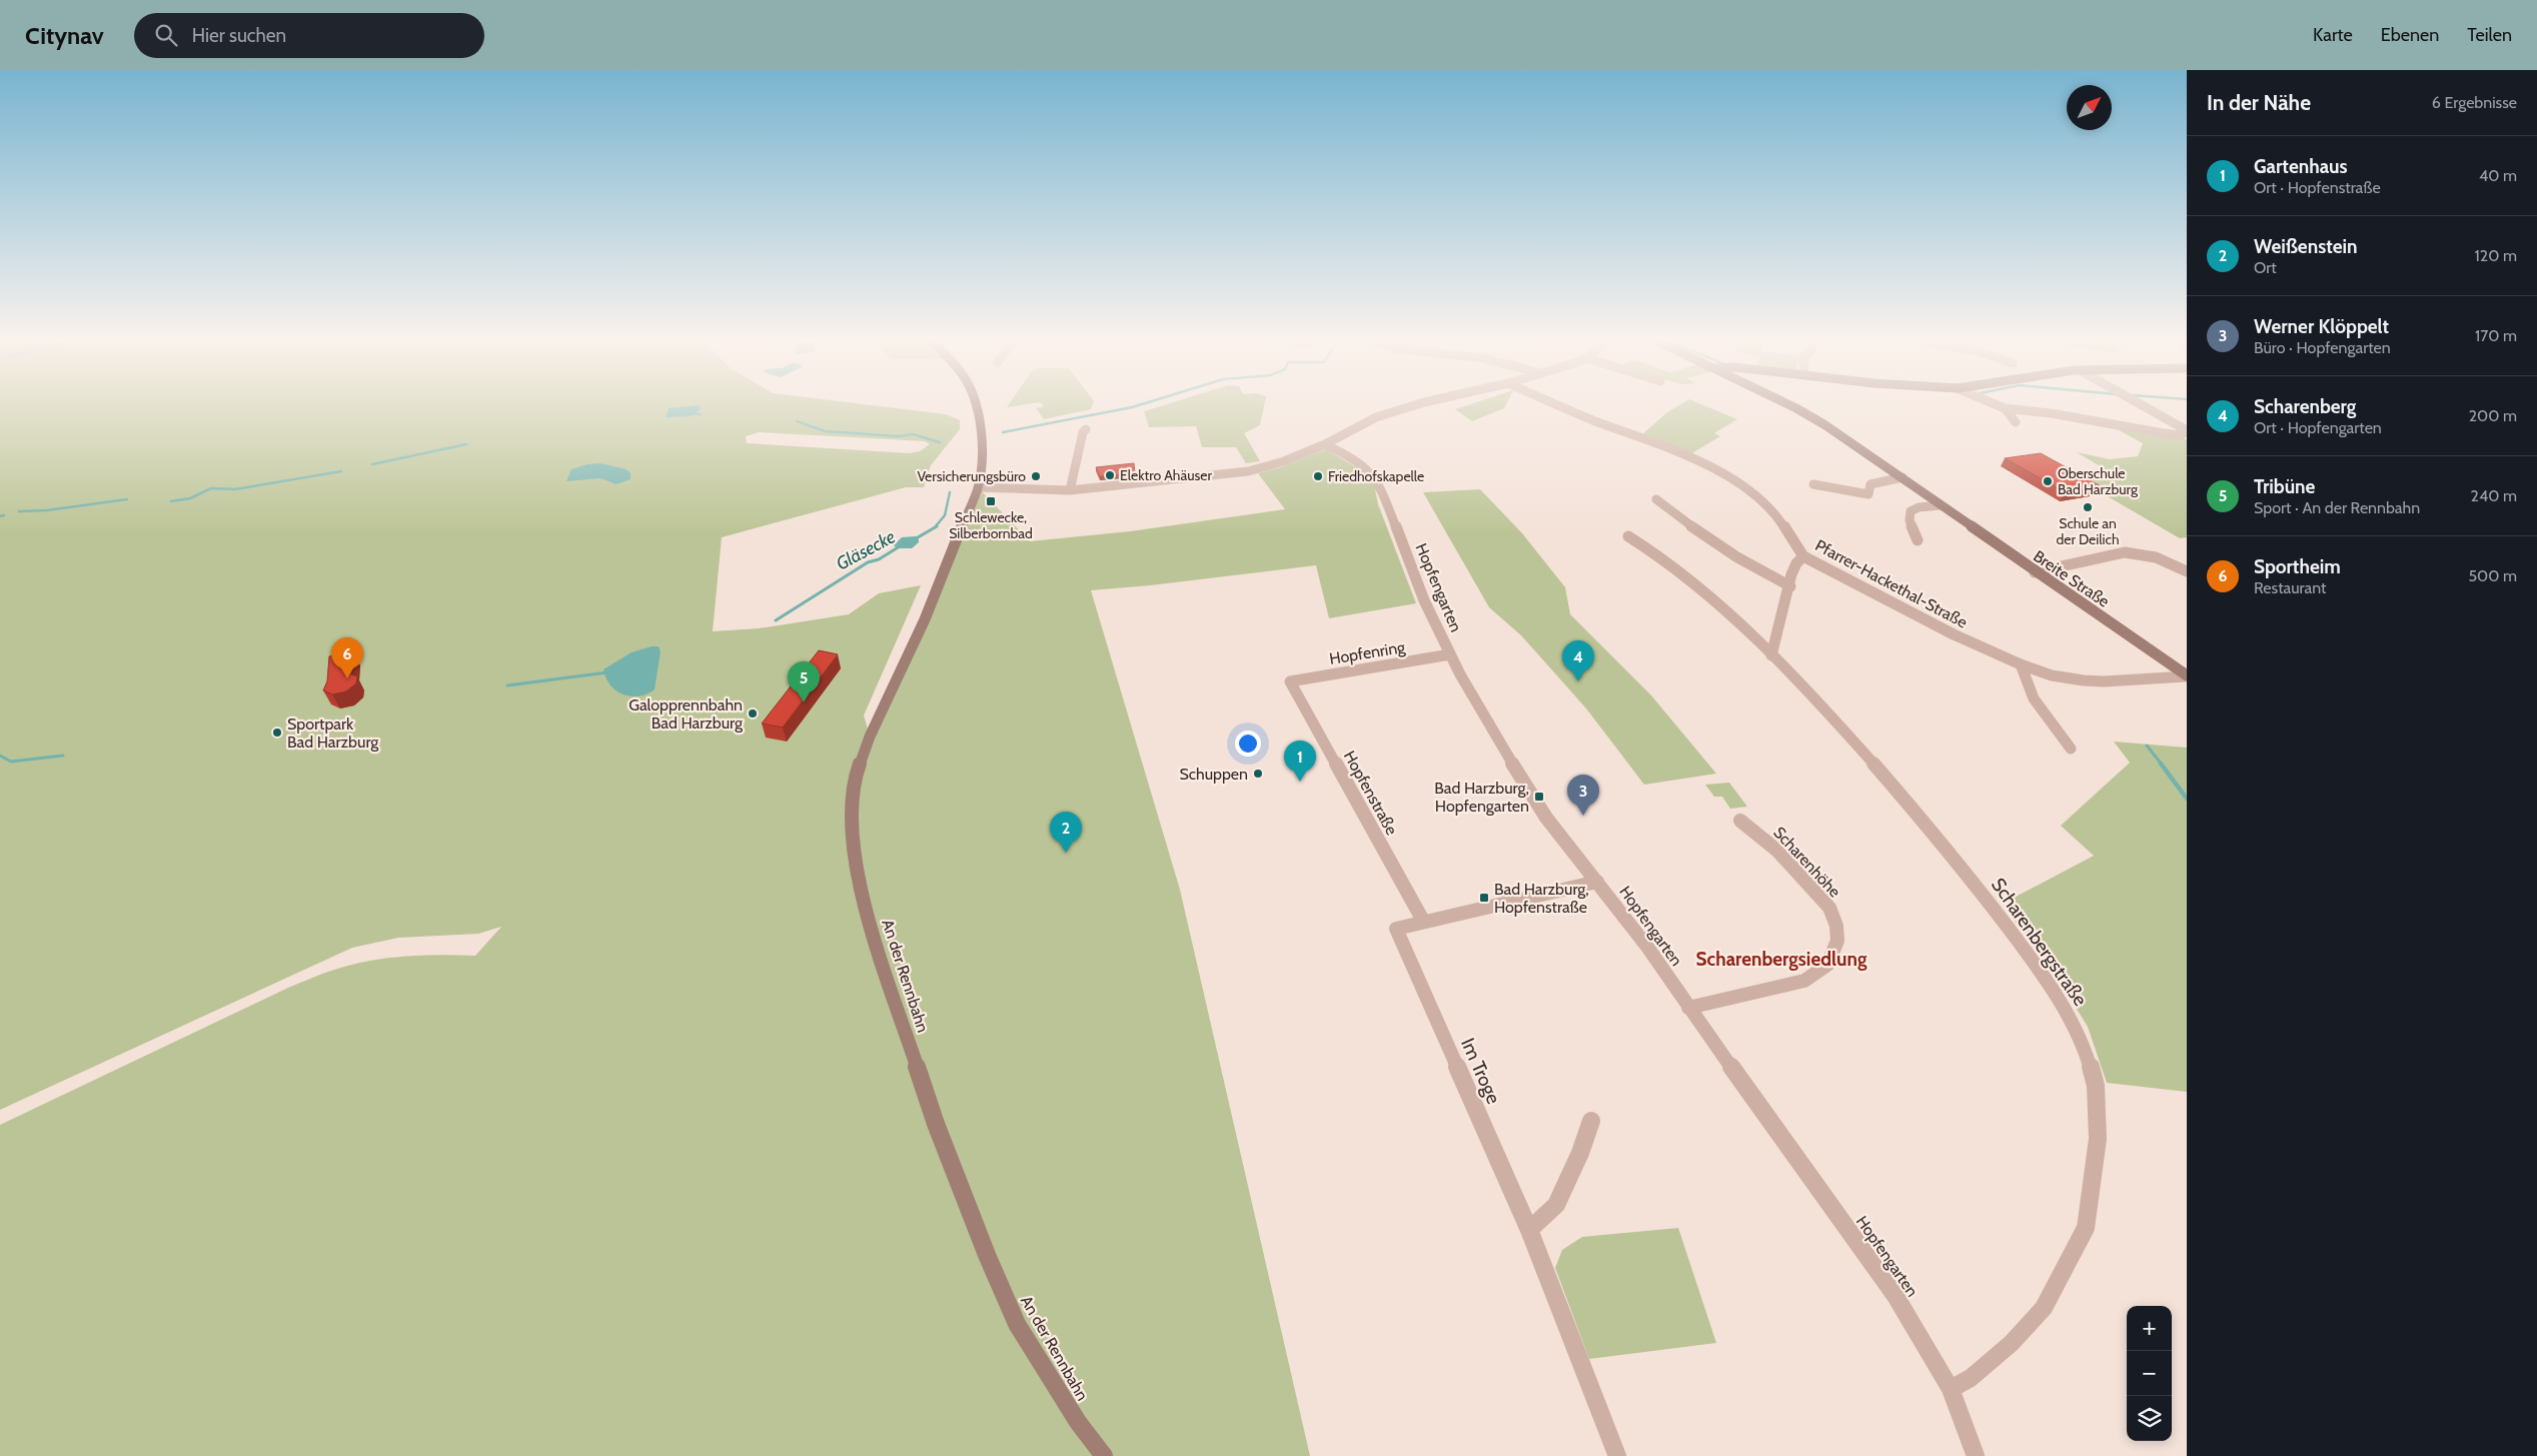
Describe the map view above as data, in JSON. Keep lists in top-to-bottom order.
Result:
{
  "streets": {
    "main road": ["Breite Straße", "An der Rennbahn"],
    "street": [
      "Pfarrer-Hackethal-Straße",
      "Hopfengarten",
      "Hopfenring",
      "Hopfenstraße",
      "Scharenhöhe",
      "Scharenbergstraße",
      "Im Troge"
    ]
  },
  "crossings": [
    ["Breite Straße", "Pfarrer-Hackethal-Straße"],
    ["Hopfengarten", "Hopfenring"],
    ["Hopfengarten", "Scharenhöhe"],
    ["Hopfengarten", "Scharenbergstraße"],
    ["Hopfenring", "Hopfenstraße"],
    ["Hopfenstraße", "Im Troge"]
  ],
  "districts": ["Scharenbergsiedlung"],
  "water": ["Gläsecke"],
  "places": {
    "other": [
      "Elektro Ahäuser",
      "Versicherungsbüro",
      "Friedhofskapelle",
      "Oberschule Bad Harzburg",
      "Schule an der Deilich",
      "Galopprennbahn Bad Harzburg",
      "Sportpark Bad Harzburg",
      "Schuppen"
    ],
    "transit": ["Schlewecke, Silberbornbad", "Bad Harzburg, Hopfengarten", "Bad Harzburg, Hopfenstraße"]
  },
  "north": "top right",
  "page": {
    "header": "Citynav",
    "search": "Hier suchen",
    "nav": ["Karte", "Ebenen", "Teilen"],
    "heading": ["In der Nähe", "6 Ergebnisse"],
    "list": [
      {
        "mark": "1",
        "name": "Gartenhaus",
        "note": "Ort · Hopfenstraße",
        "value": "40 m"
      },
      {
        "mark": "2",
        "name": "Weißenstein",
        "note": "Ort",
        "value": "120 m"
      },
      {
        "mark": "3",
        "name": "Werner Klöppelt",
        "note": "Büro · Hopfengarten",
        "value": "170 m"
      },
      {
        "mark": "4",
        "name": "Scharenberg",
        "note": "Ort · Hopfengarten",
        "value": "200 m"
      },
      {
        "mark": "5",
        "name": "Tribüne",
        "note": "Sport · An der Rennbahn",
        "value": "240 m"
      },
      {
        "mark": "6",
        "name": "Sportheim",
        "note": "Restaurant",
        "value": "500 m"
      }
    ],
    "pins": [
      "6",
      "4",
      "5",
      "1",
      "3",
      "2"
    ],
    "map_buttons": ["+", "−"]
  }
}
